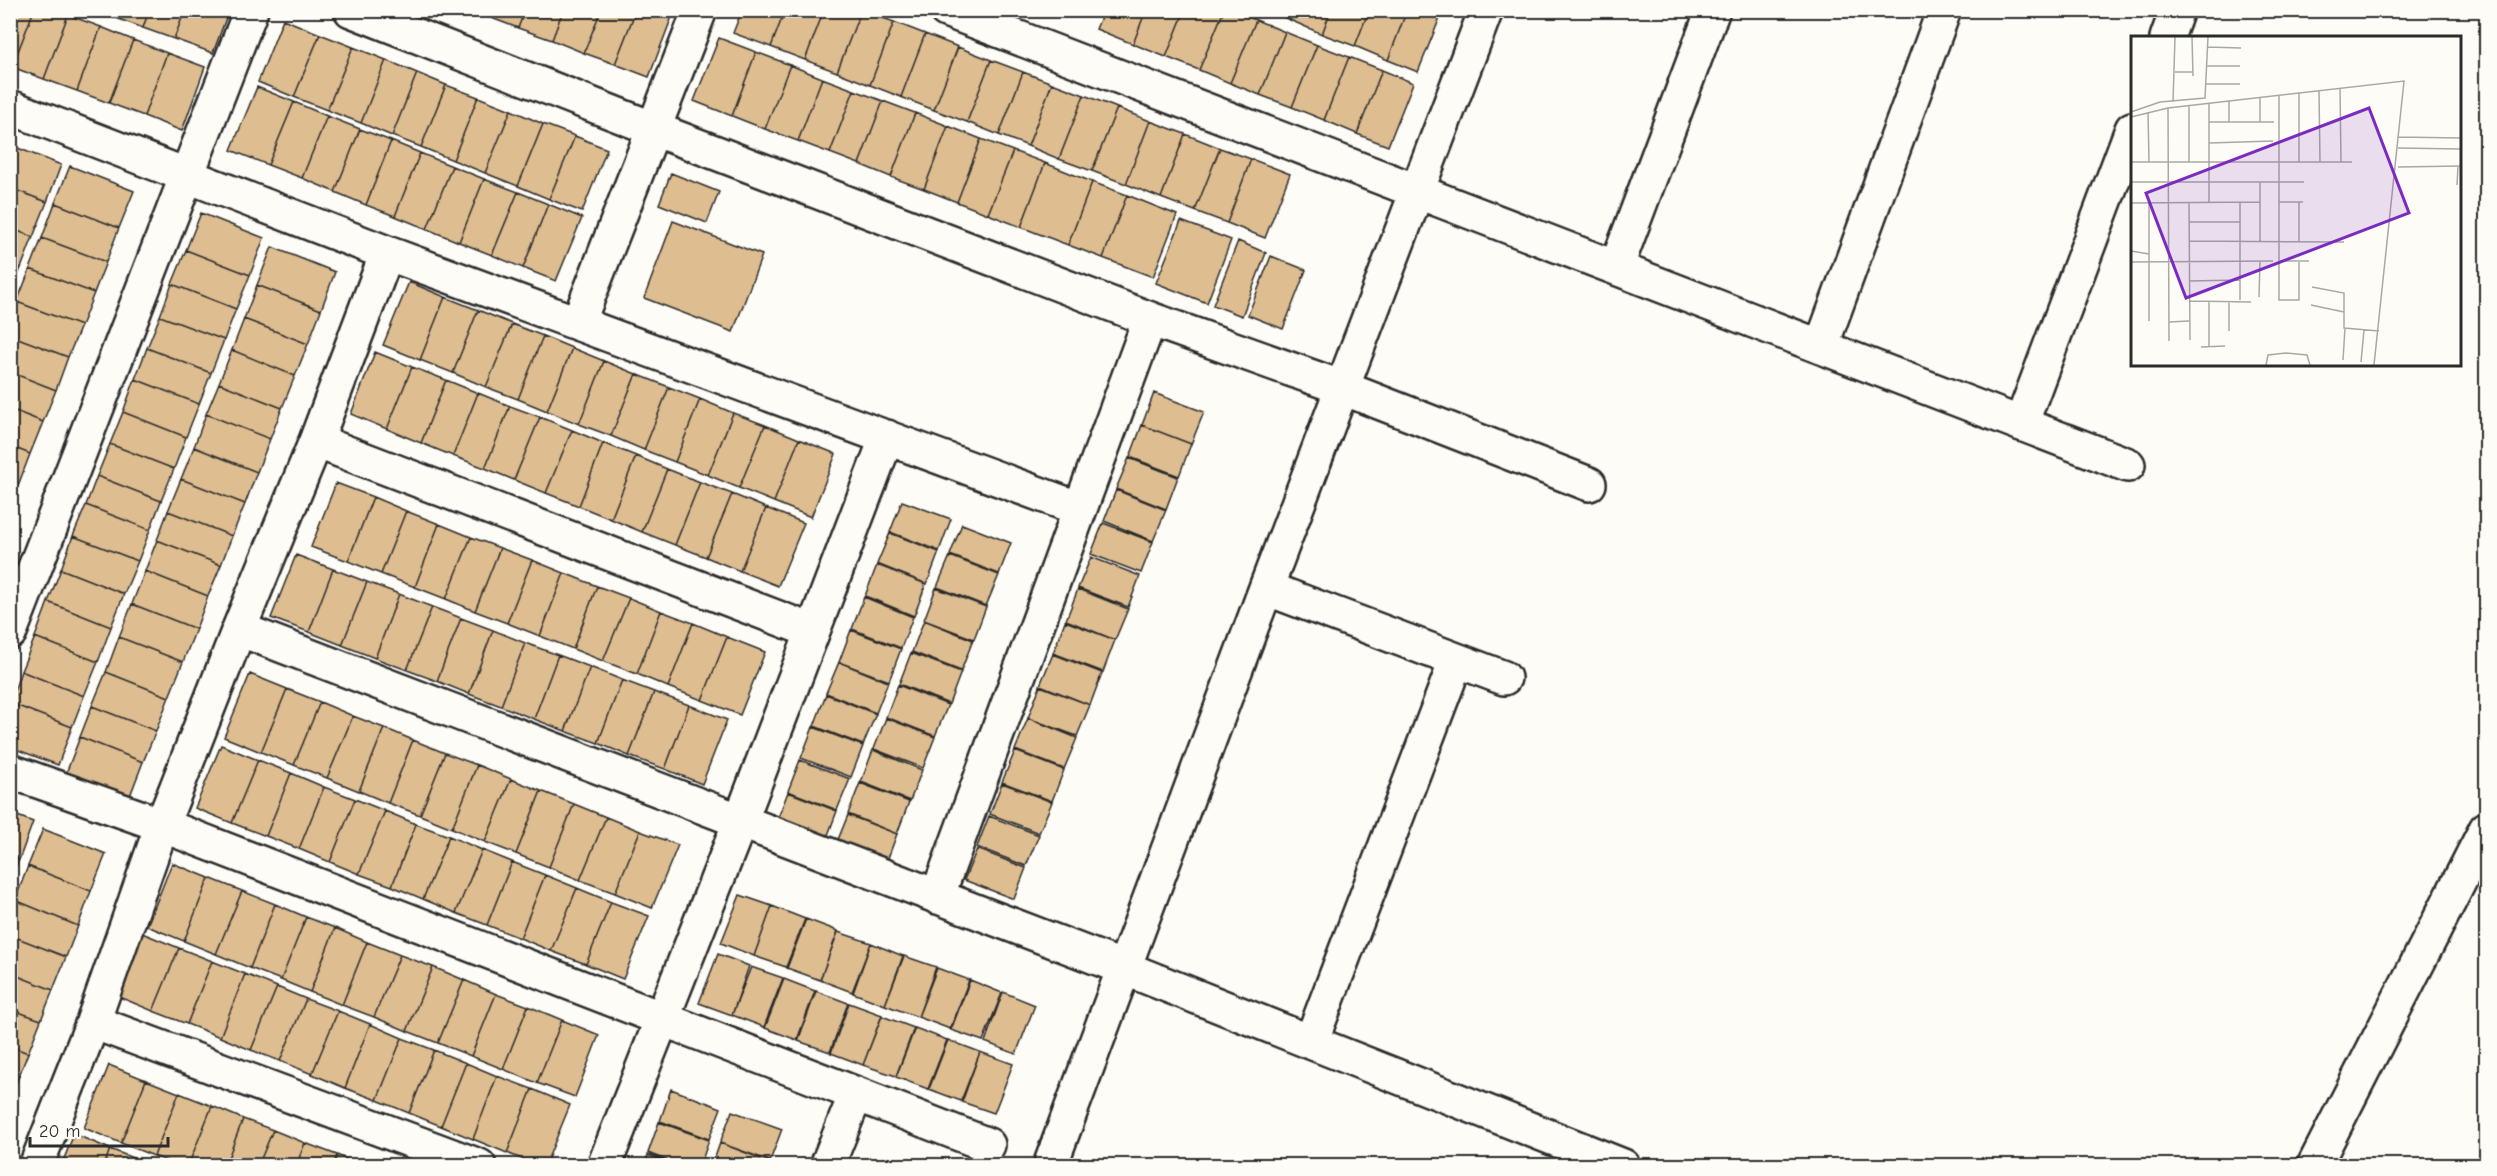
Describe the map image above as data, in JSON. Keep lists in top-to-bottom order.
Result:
{
  "scale_bar": "20 m"
}
